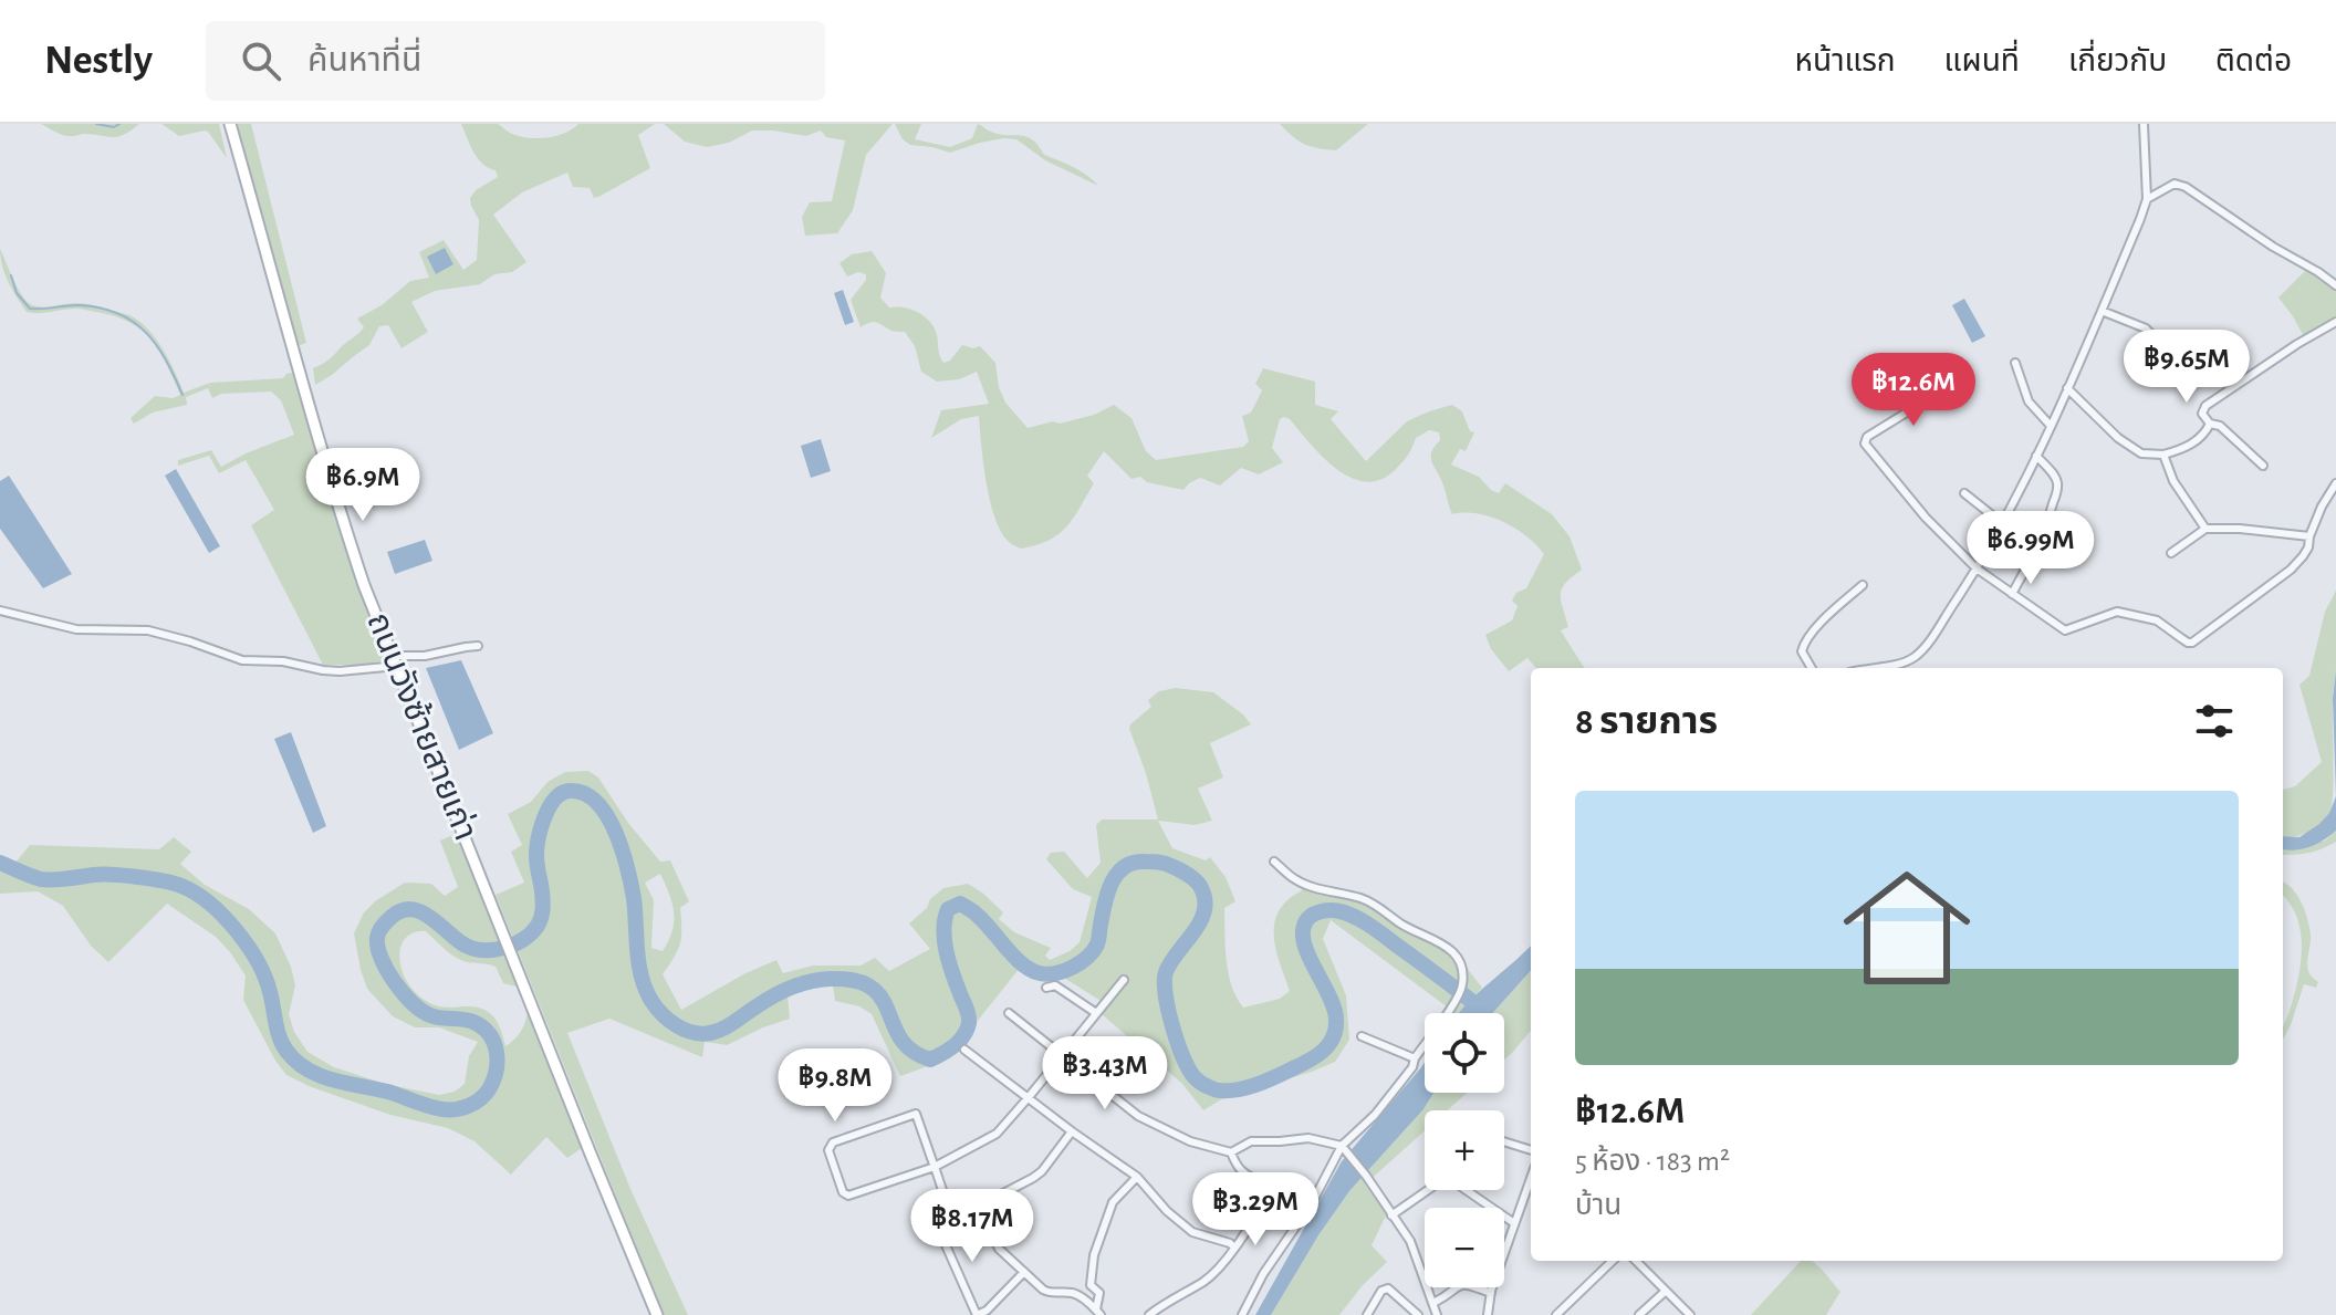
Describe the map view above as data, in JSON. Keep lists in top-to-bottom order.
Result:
{
  "streets": {
    "main road": ["ถนนวังซ้ายสายเก่า"]
  },
  "page": {
    "header": "Nestly",
    "search": "ค้นหาที่นี่",
    "nav": [
      "หน้าแรก",
      "แผนที่",
      "เกี่ยวกับ",
      "ติดต่อ"
    ],
    "price": [
      "฿9.65M",
      "฿12.6M",
      "฿6.9M",
      "฿6.99M",
      "฿3.43M",
      "฿9.8M",
      "฿3.29M",
      "฿8.17M"
    ],
    "heading": "8 รายการ",
    "list": [
      {
        "name": "฿12.6M",
        "note": "5 ห้อง · 183 m² · บ้าน"
      }
    ],
    "map_buttons": ["+", "−"]
  }
}
